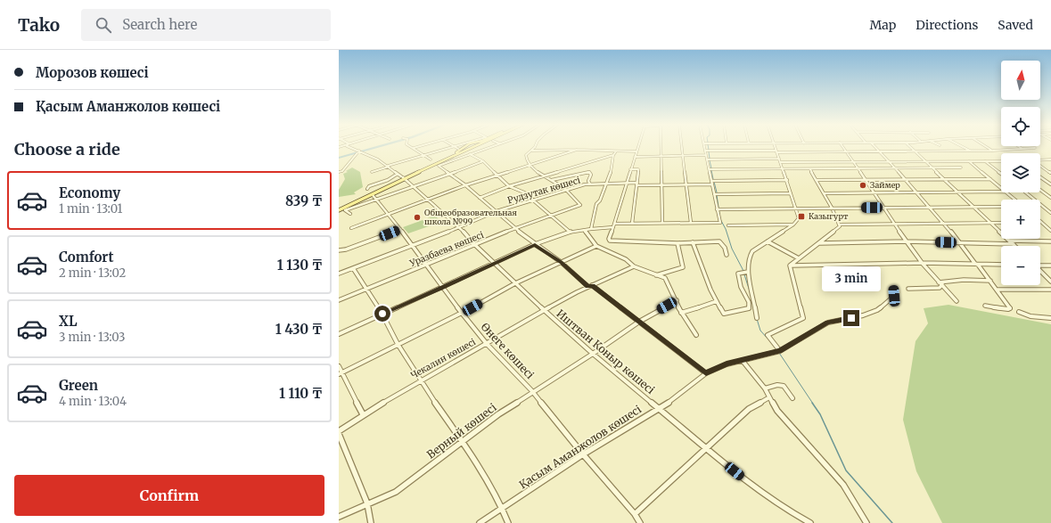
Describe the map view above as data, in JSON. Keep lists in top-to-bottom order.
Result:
{
  "streets": {
    "street": [
      "Рудзутак көшесі",
      "Уразбаева көшесі",
      "Өнеге көшесі",
      "Иштван Коныр көшесі",
      "Чекалин көшесі",
      "Верный көшесі",
      "Қасым Аманжолов көшесі"
    ]
  },
  "crossings": [
    ["Рудзутак көшесі", "Уразбаева көшесі"],
    ["Рудзутак көшесі", "Өнеге көшесі"],
    ["Рудзутак көшесі", "Иштван Коныр көшесі"],
    ["Уразбаева көшесі", "Өнеге көшесі"],
    ["Уразбаева көшесі", "Иштван Коныр көшесі"],
    ["Өнеге көшесі", "Чекалин көшесі"],
    ["Өнеге көшесі", "Верный көшесі"],
    ["Өнеге көшесі", "Қасым Аманжолов көшесі"],
    ["Иштван Коныр көшесі", "Чекалин көшесі"],
    ["Иштван Коныр көшесі", "Верный көшесі"],
    ["Иштван Коныр көшесі", "Қасым Аманжолов көшесі"]
  ],
  "places": {
    "other": ["Займер", "Общеобразовательная школа №99"],
    "transit": ["Казыгурт"]
  },
  "north": "top",
  "page": {
    "header": "Tako",
    "search": "Search here",
    "nav": ["Map", "Directions", "Saved"],
    "banner": ["Морозов көшесі", "Қасым Аманжолов көшесі"],
    "map_buttons": ["+", "−"],
    "heading": "Choose a ride",
    "list": [
      {
        "name": "Economy",
        "note": "1 min · 13:01",
        "value": "839 ₸"
      },
      {
        "name": "Comfort",
        "note": "2 min · 13:02",
        "value": "1 130 ₸"
      },
      {
        "name": "XL",
        "note": "3 min · 13:03",
        "value": "1 430 ₸"
      },
      {
        "name": "Green",
        "note": "4 min · 13:04",
        "value": "1 110 ₸"
      }
    ],
    "bubble": "3 min",
    "buttons": "Confirm"
  }
}
